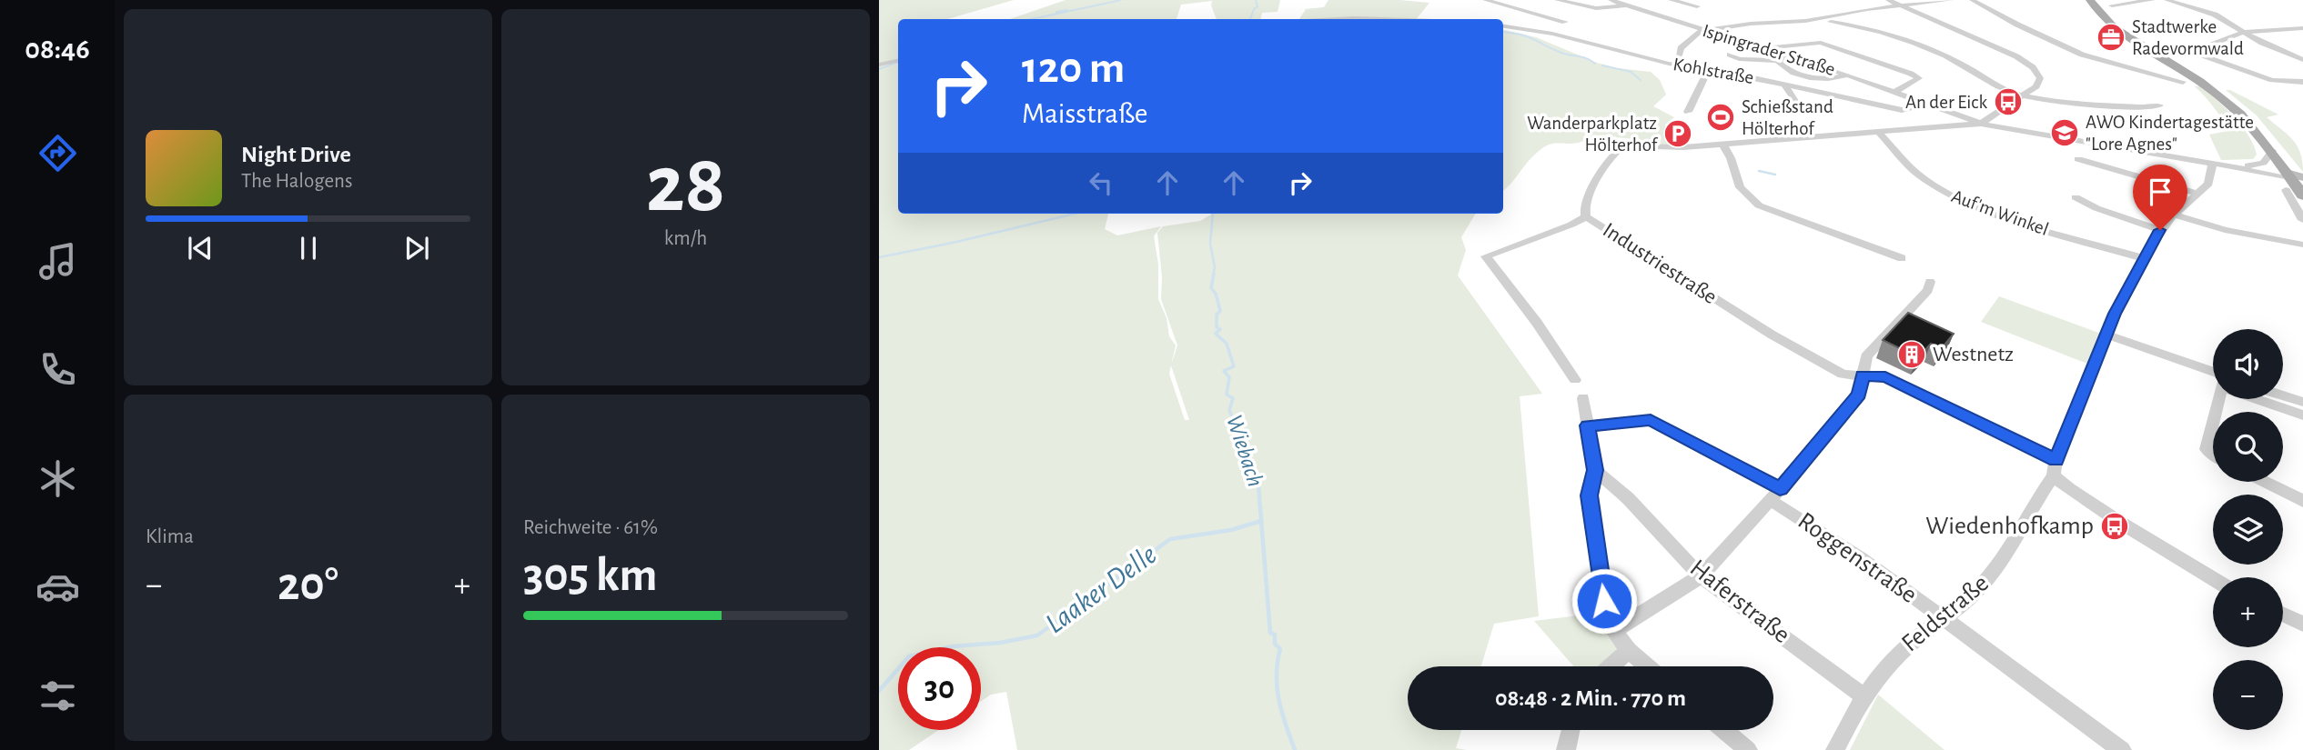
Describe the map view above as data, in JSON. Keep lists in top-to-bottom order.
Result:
{
  "streets": {
    "street": [
      "Ispingrader Straße",
      "Kohlstraße",
      "Auf'm Winkel",
      "Industriestraße",
      "Roggenstraße",
      "Haferstraße",
      "Feldstraße"
    ]
  },
  "crossings": [
    ["Ispingrader Straße", "Kohlstraße"],
    ["Auf'm Winkel", "Feldstraße"],
    ["Industriestraße", "Feldstraße"],
    ["Roggenstraße", "Feldstraße"],
    ["Haferstraße", "Feldstraße"]
  ],
  "water": ["Wiebach", "Laaker Delle"],
  "places": {
    "office": ["Stadtwerke Radevormwald"],
    "bus stop": ["An der Eick", "Wiedenhofkamp"],
    "sports": ["Schießstand Hölterhof"],
    "school or university": ["AWO Kindertagestätte \"Lore Agnes\""],
    "parking": ["Wanderparkplatz Hölterhof"],
    "building": ["Westnetz"]
  },
  "page": {
    "tabs": "08:46",
    "tile": [
      ["28", "km/h"],
      "Klima",
      ["Reichweite · 61%", "305 km"]
    ],
    "turn": ["120 m", "Maisstraße"],
    "song": ["Night Drive", "The Halogens"],
    "map_buttons": ["+", "−"],
    "heat": ["−", "20°", "+"],
    "limit": "30",
    "trip": "08:48 · 2 Min. · 770 m"
  }
}
